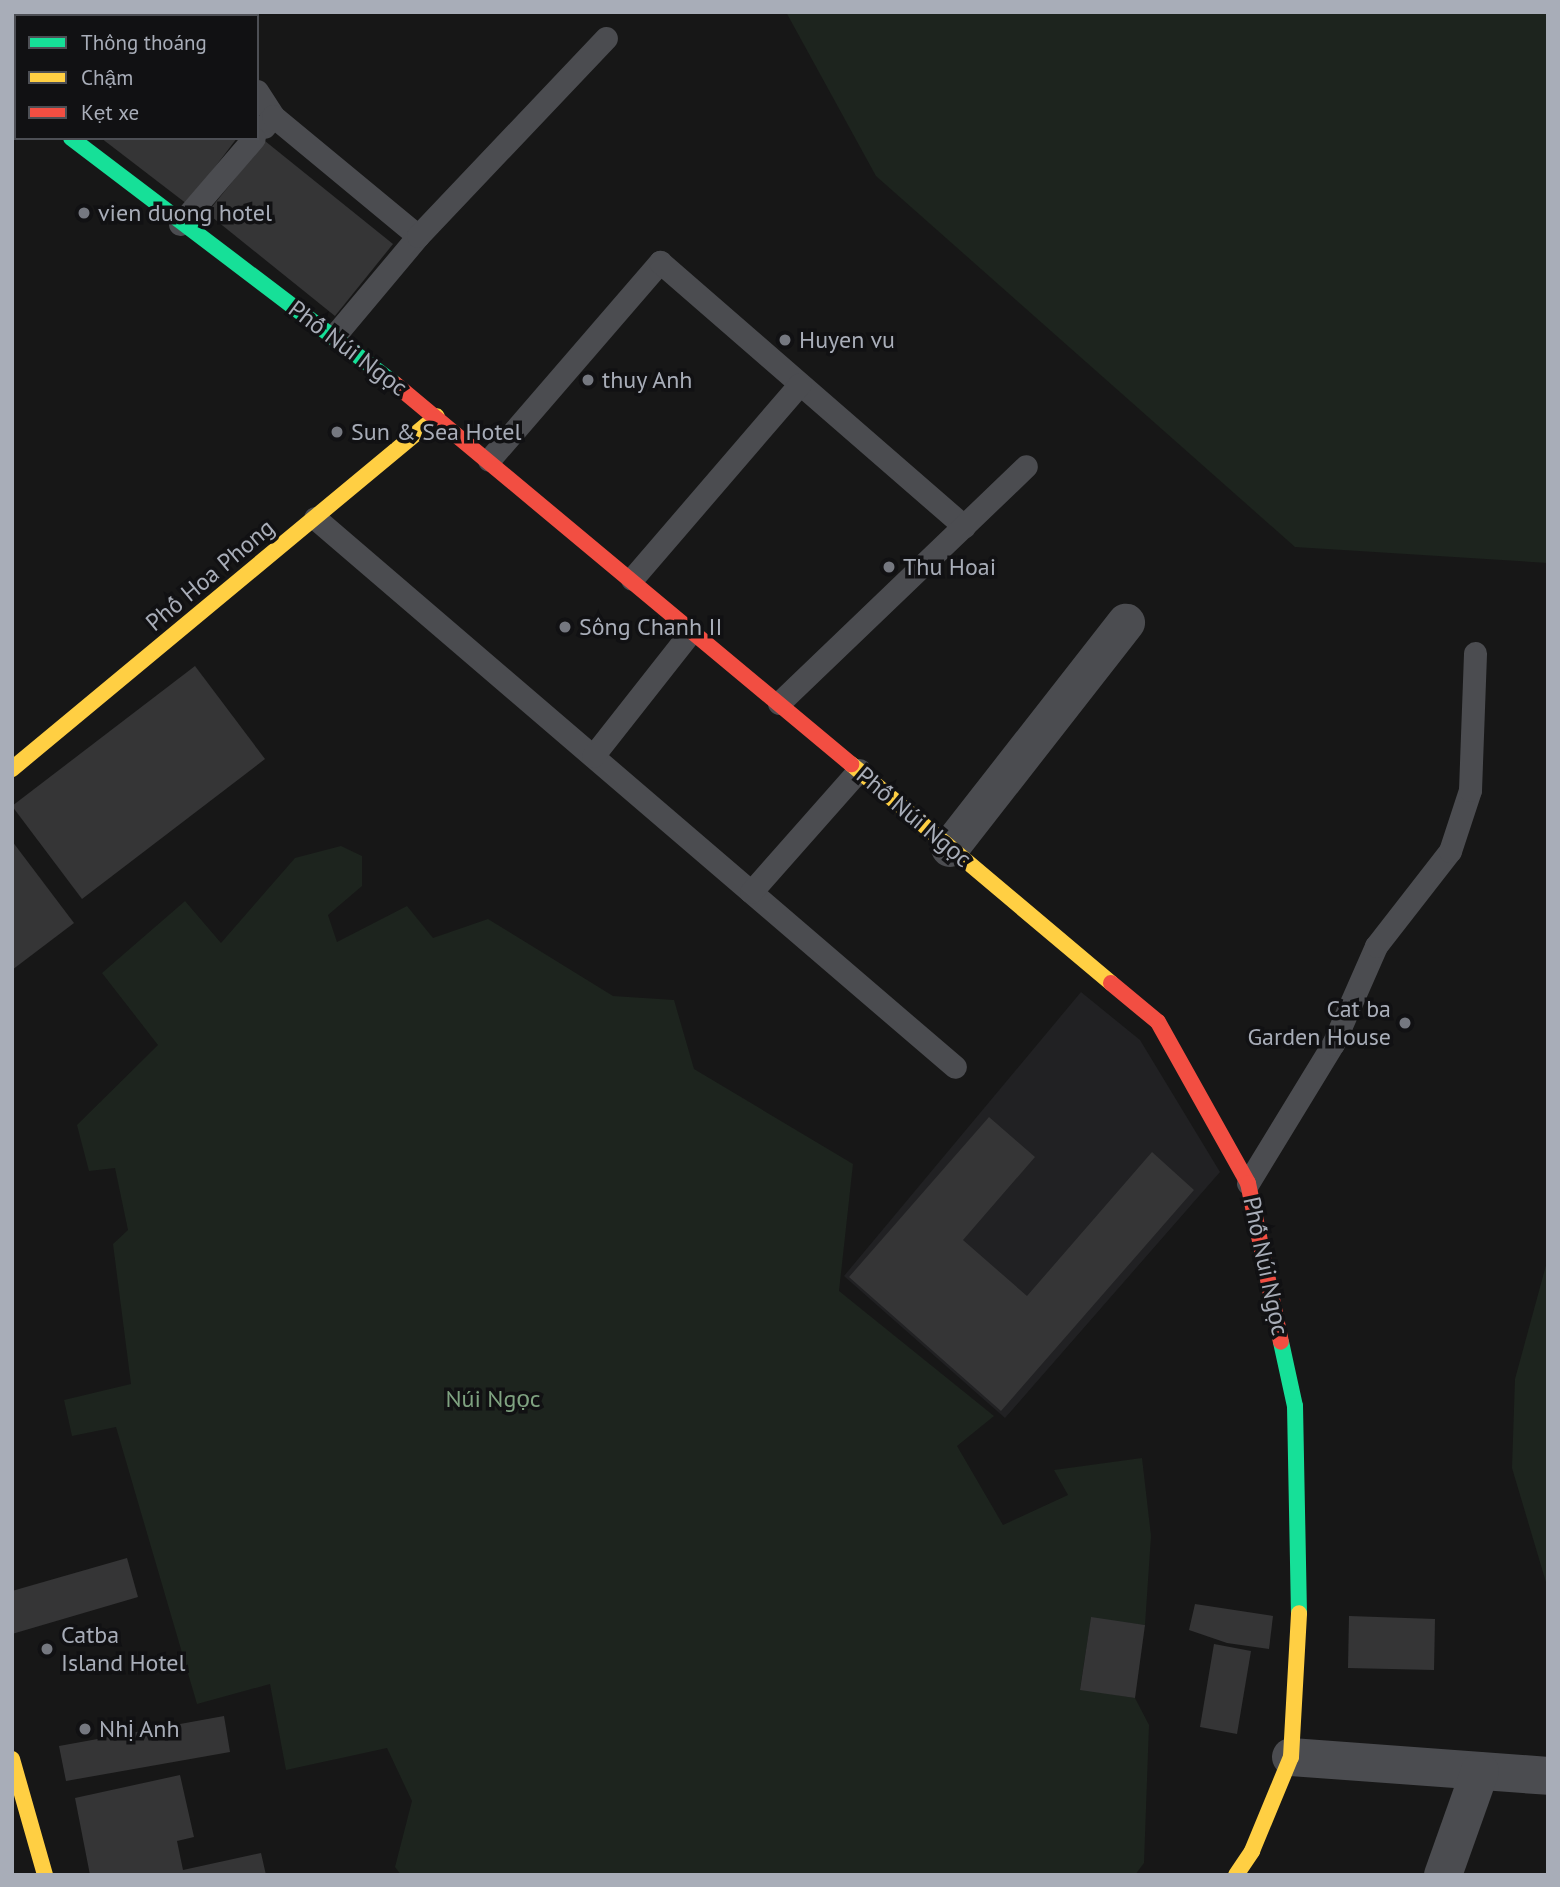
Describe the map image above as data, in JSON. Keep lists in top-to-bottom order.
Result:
{
  "streets": {
    "street": ["Phố Núi Ngọc", "Phố Hoa Phong"]
  },
  "crossings": [
    ["Phố Núi Ngọc", "Phố Hoa Phong"]
  ],
  "parks": ["Núi Ngọc"],
  "places": [
    "vien duong hotel",
    "Huyen vu",
    "thuy Anh",
    "Sun & Sea Hotel",
    "Thu Hoai",
    "Sông Chanh II",
    "Cat ba Garden House",
    "Catba Island Hotel",
    "Nhị Anh"
  ],
  "legend": ["Thông thoáng", "Chậm", "Kẹt xe"]
}
